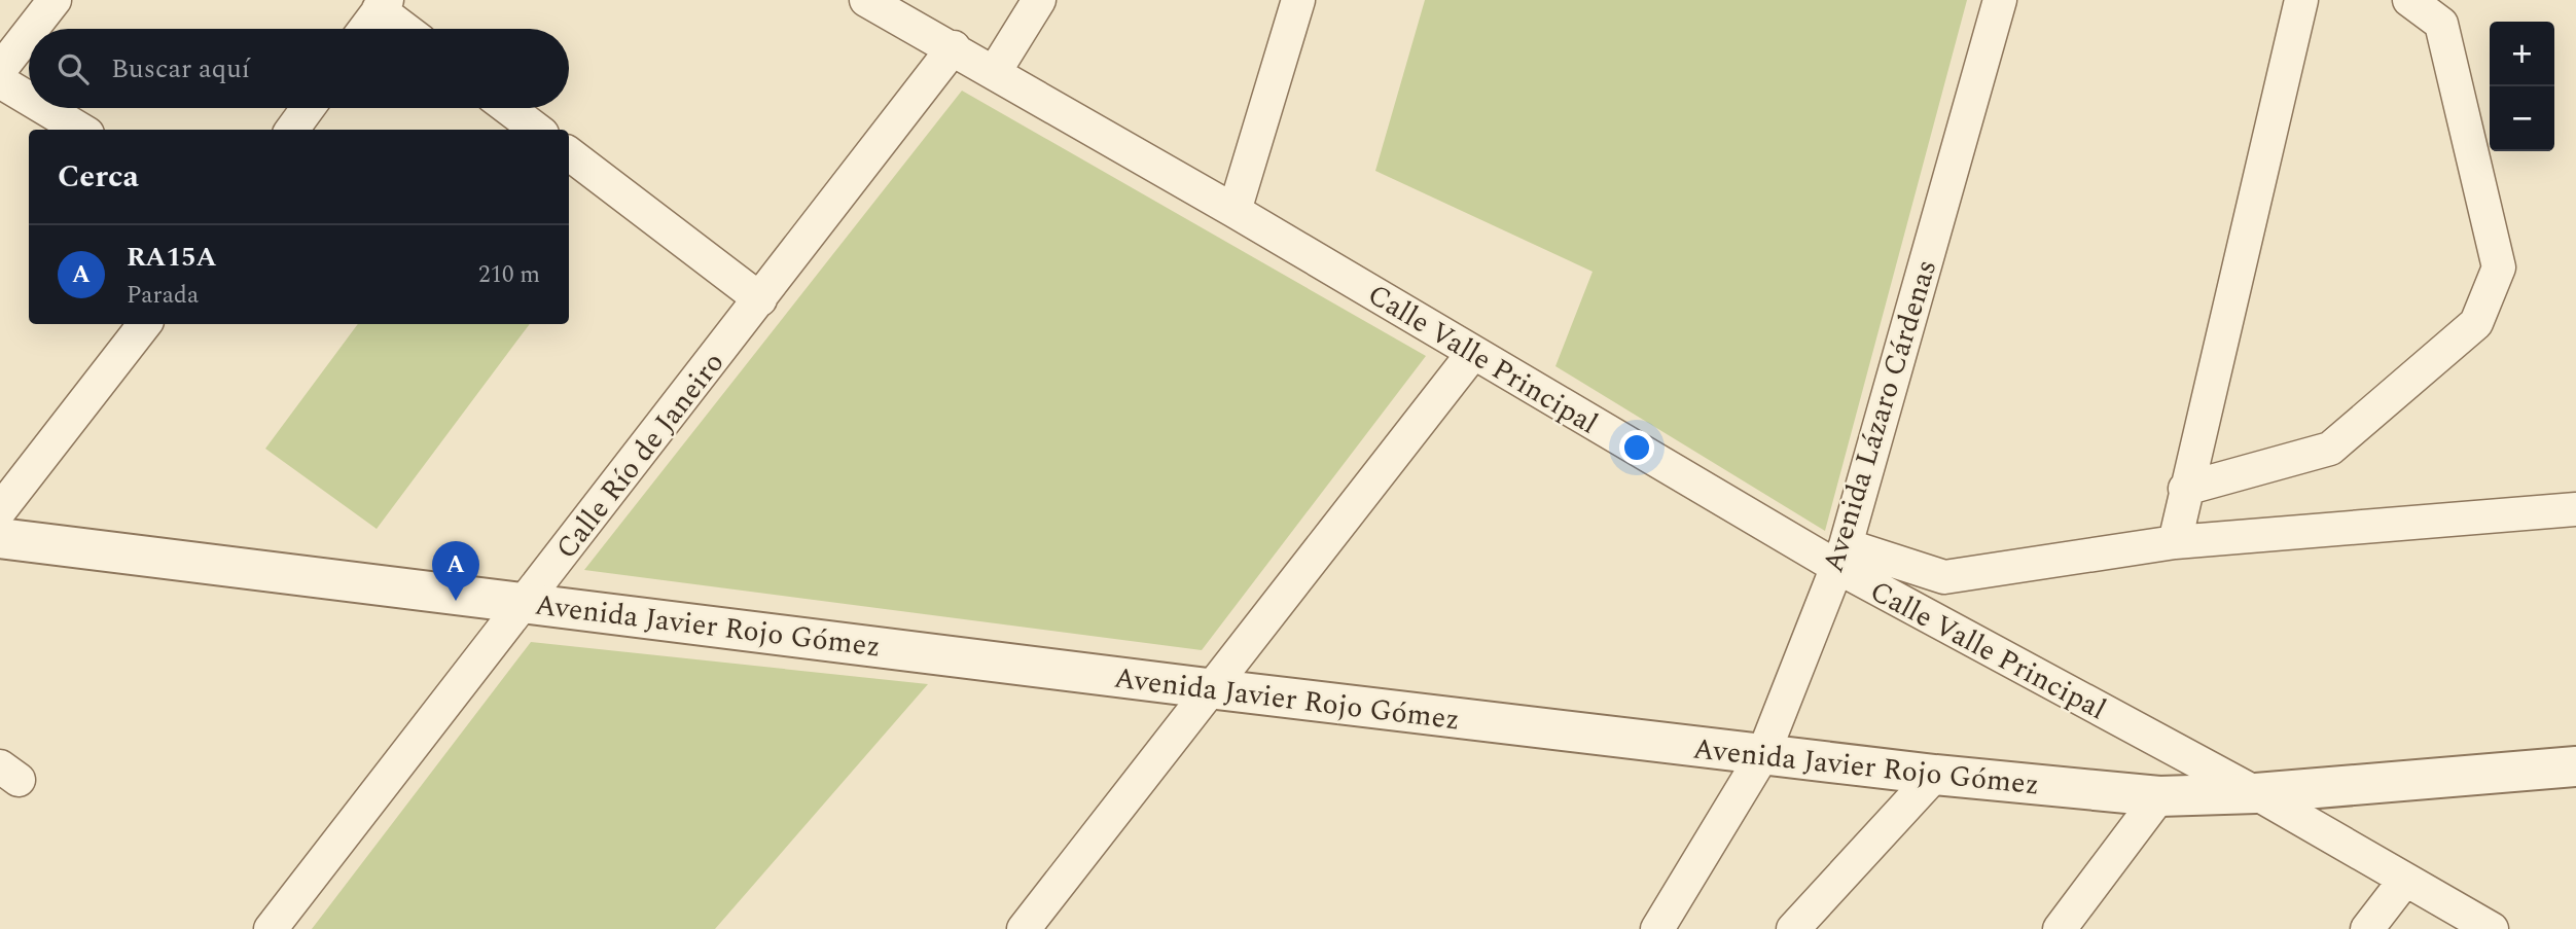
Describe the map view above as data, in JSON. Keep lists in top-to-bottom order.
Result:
{
  "streets": {
    "street": [
      "Calle Valle Principal",
      "Avenida Lázaro Cárdenas",
      "Calle Río de Janeiro",
      "Avenida Javier Rojo Gómez"
    ]
  },
  "crossings": [
    ["Calle Valle Principal", "Avenida Lázaro Cárdenas"],
    ["Calle Valle Principal", "Calle Río de Janeiro"],
    ["Calle Valle Principal", "Avenida Javier Rojo Gómez"],
    ["Avenida Lázaro Cárdenas", "Avenida Javier Rojo Gómez"],
    ["Calle Río de Janeiro", "Avenida Javier Rojo Gómez"]
  ],
  "page": {
    "map_buttons": ["+", "−"],
    "search": "Buscar aquí",
    "heading": "Cerca",
    "list": [
      {
        "mark": "A",
        "name": "RA15A",
        "note": "Parada",
        "value": "210 m"
      }
    ],
    "pins": "A"
  }
}
